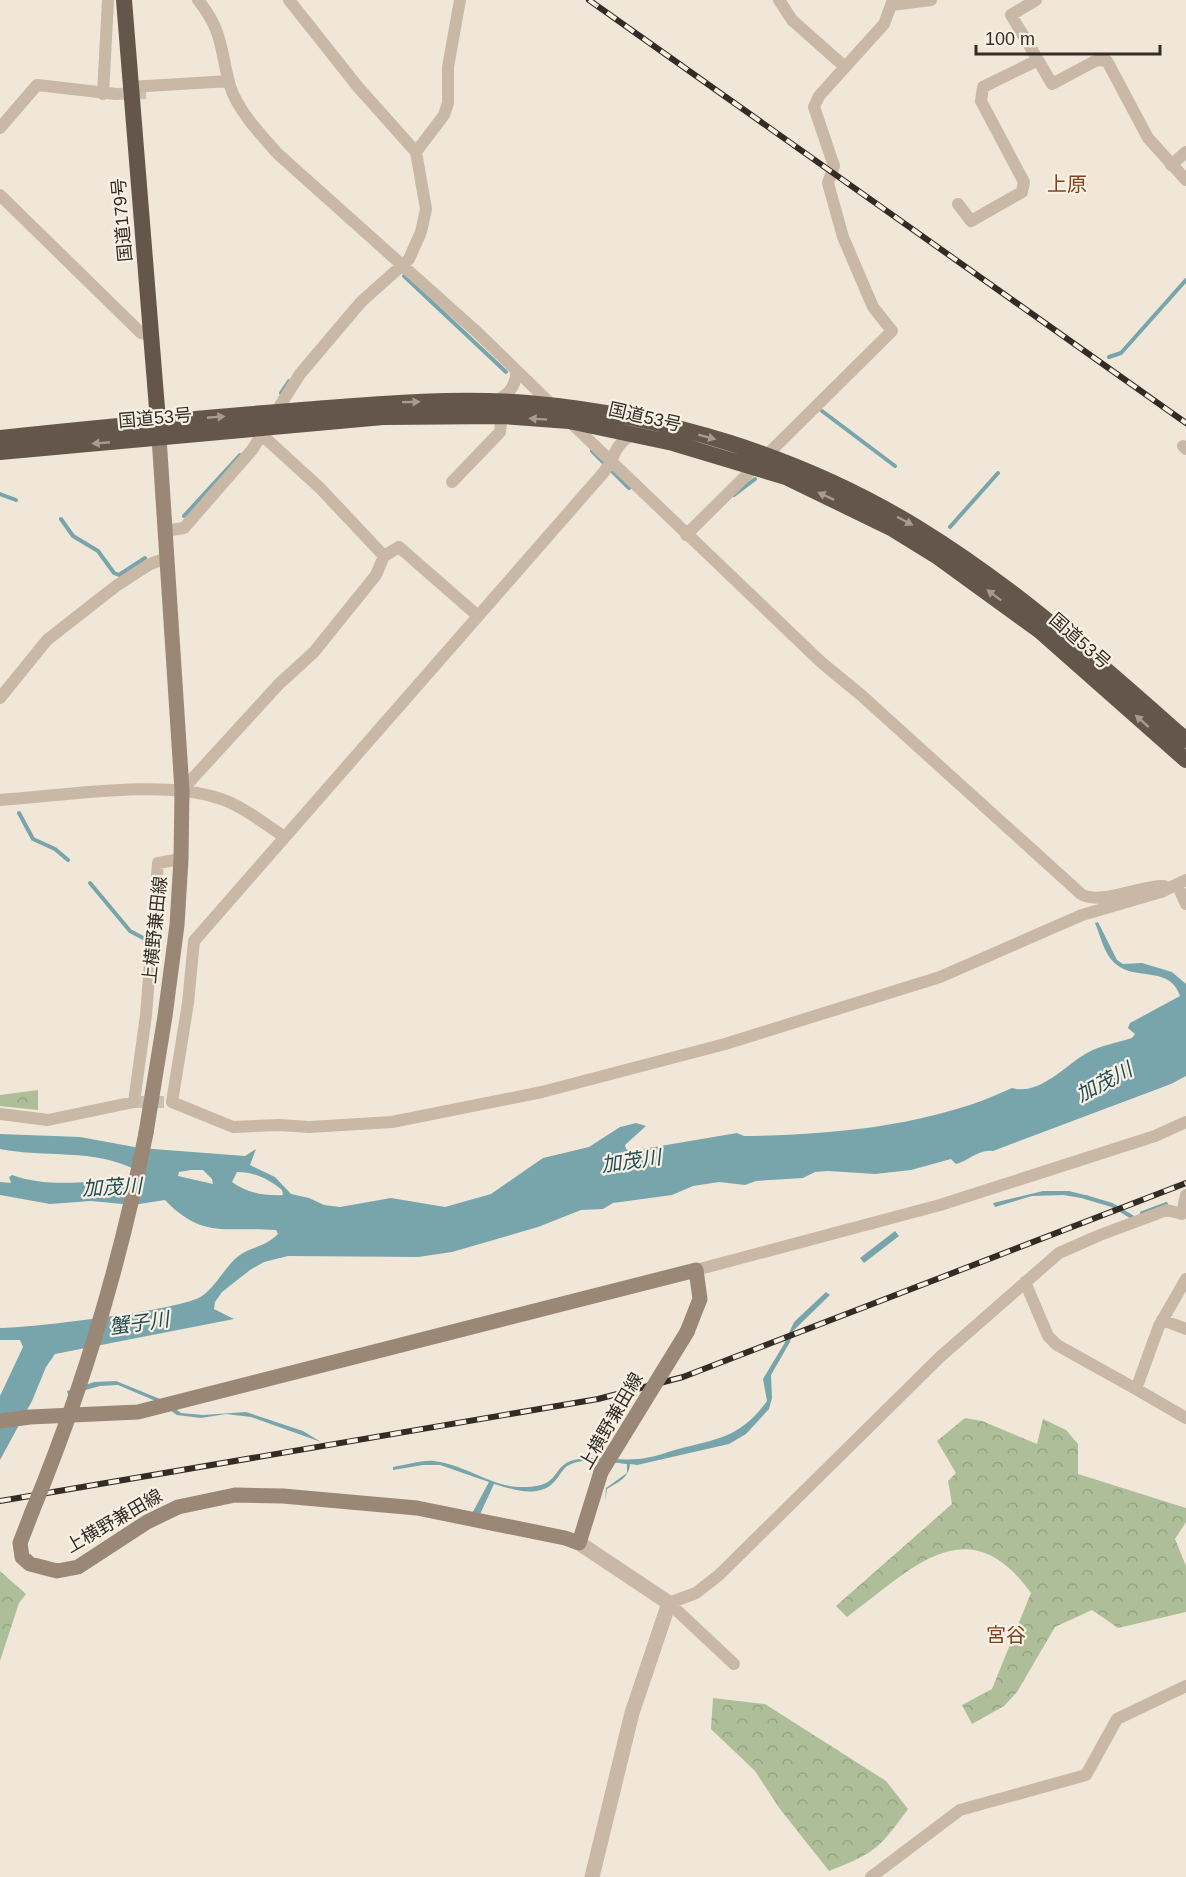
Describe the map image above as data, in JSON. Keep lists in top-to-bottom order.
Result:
{
  "streets": {
    "highway": ["国道179号", "国道53号"],
    "main road": ["上横野兼田線"]
  },
  "crossings": [
    ["国道179号", "国道53号"],
    ["国道179号", "上横野兼田線"],
    ["国道53号", "上横野兼田線"]
  ],
  "districts": ["上原", "宮谷"],
  "water": ["加茂川", "蟹子川"],
  "scale_bar": "100 m"
}
